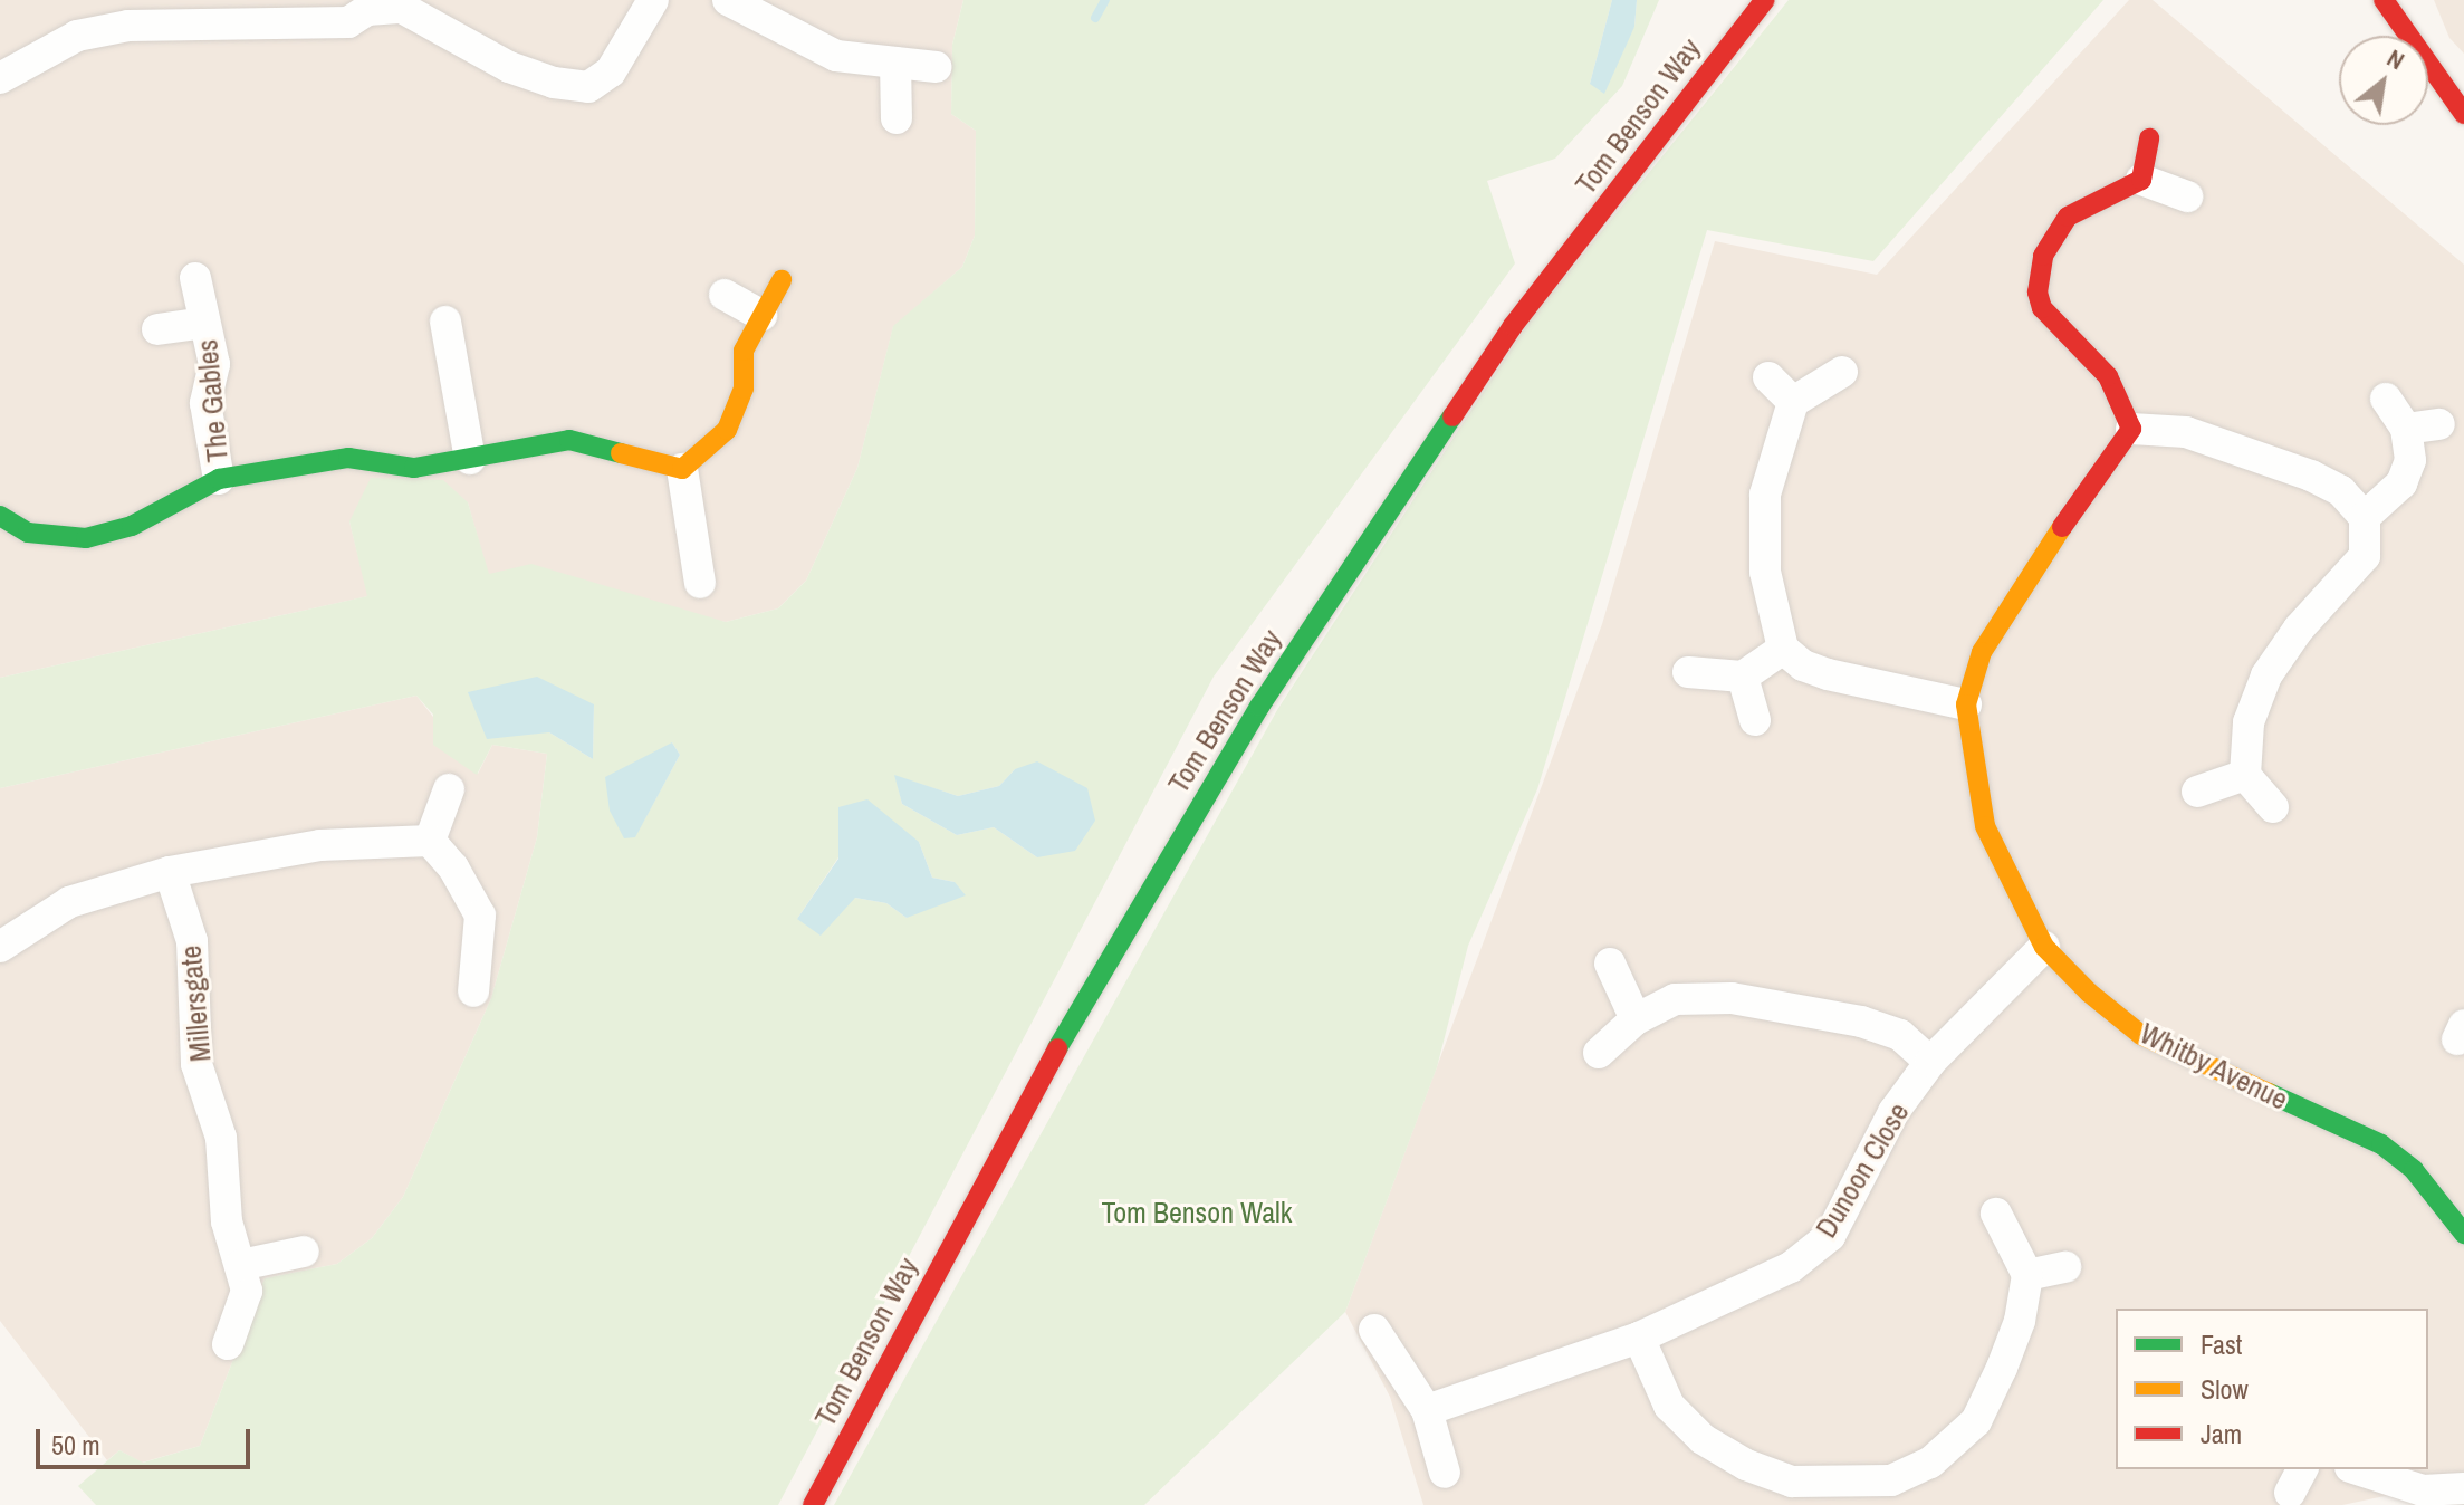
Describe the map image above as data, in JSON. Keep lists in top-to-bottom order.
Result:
{
  "streets": {
    "street": [
      "Tom Benson Way",
      "The Gables",
      "Millersgate",
      "Whitby Avenue",
      "Dunoon Close"
    ]
  },
  "crossings": [
    ["Whitby Avenue", "Dunoon Close"]
  ],
  "parks": ["Tom Benson Walk"],
  "legend": ["Fast", "Slow", "Jam"],
  "scale_bar": "50 m",
  "north": "top right"
}
